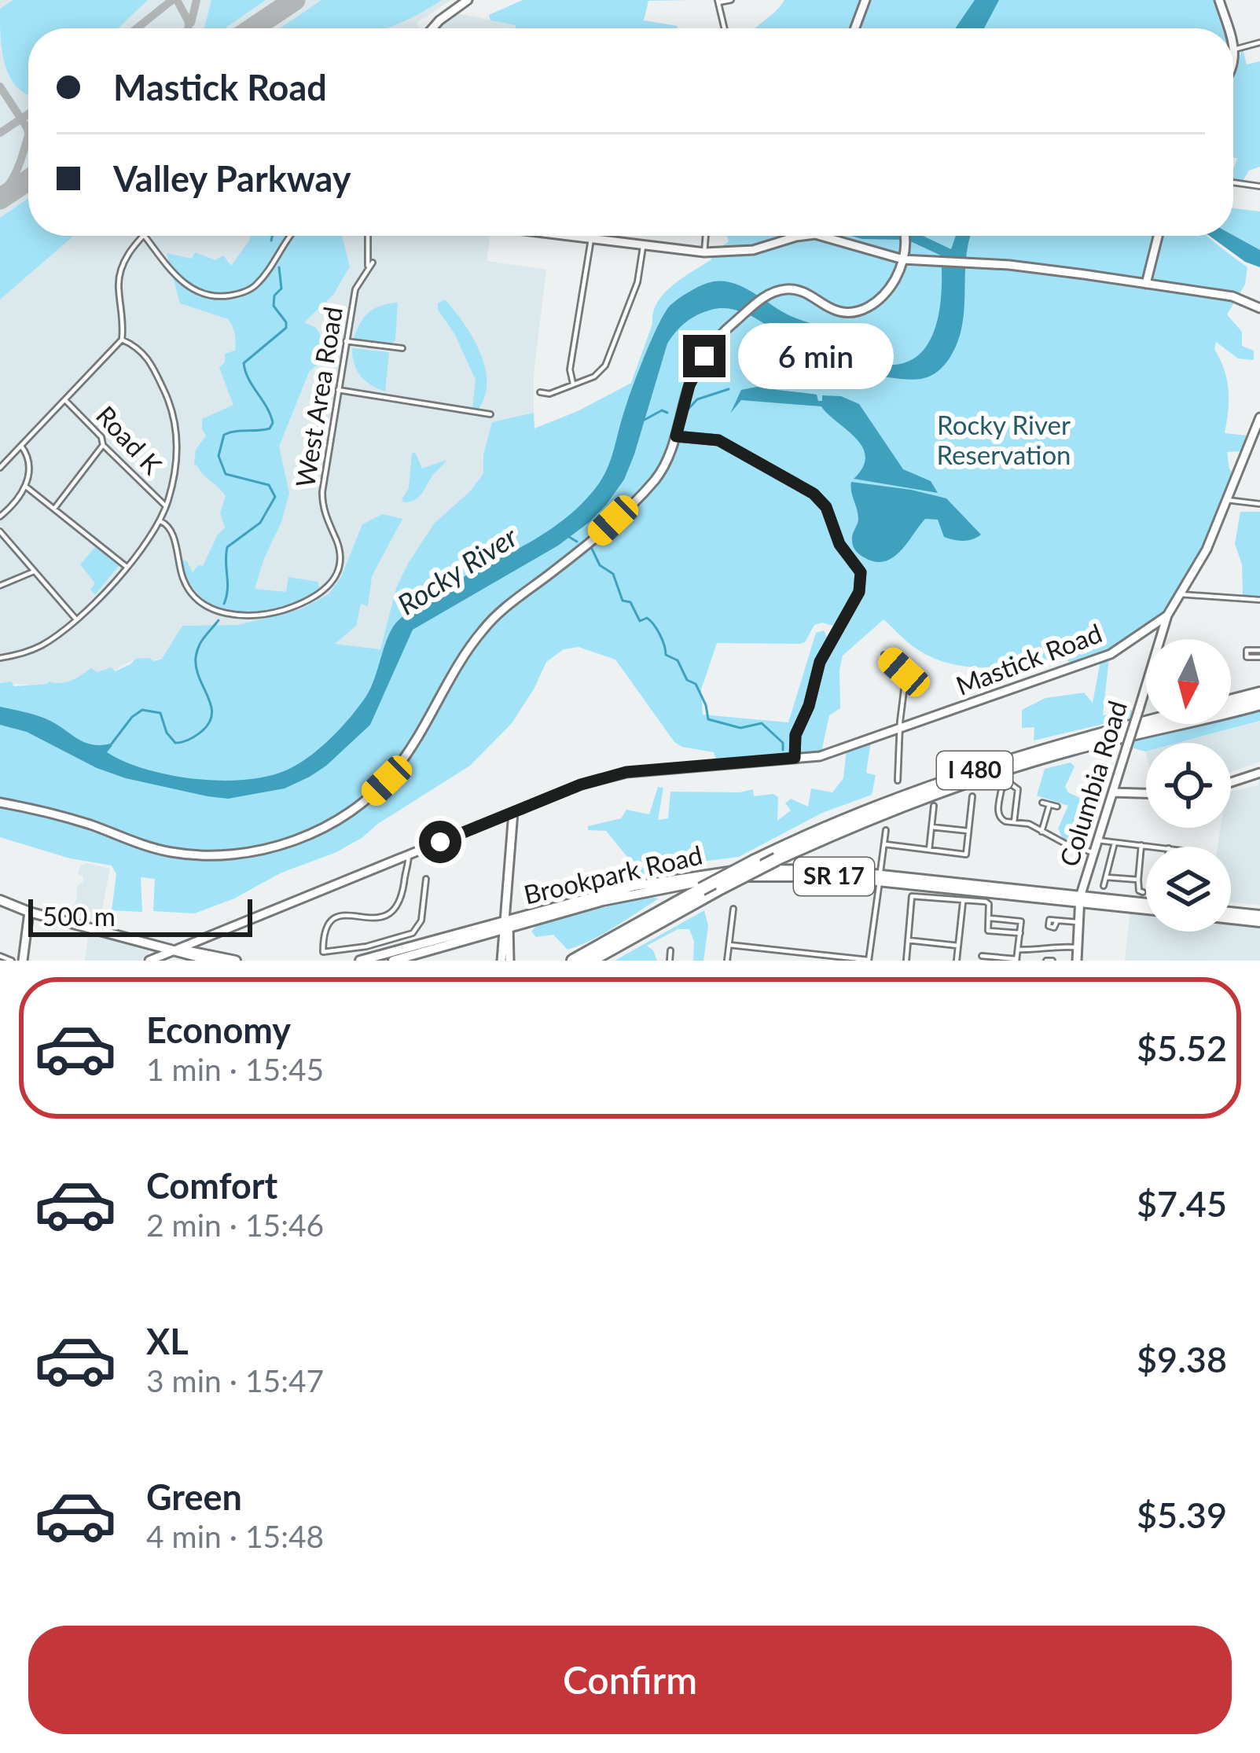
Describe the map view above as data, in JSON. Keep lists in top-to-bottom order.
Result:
{
  "streets": {
    "highway": ["I 480"],
    "main road": ["Brookpark Road", "SR 17"],
    "street": [
      "West Area Road",
      "Road K",
      "Mastick Road",
      "Columbia Road"
    ]
  },
  "crossings": [
    ["Mastick Road", "Columbia Road"],
    ["Columbia Road", "Brookpark Road"]
  ],
  "water": ["Rocky River"],
  "parks": ["Rocky River Reservation"],
  "scale_bar": "500 m",
  "north": "bottom",
  "page": {
    "banner": ["Mastick Road", "Valley Parkway"],
    "bubble": "6 min",
    "scale": "500 m",
    "list": [
      {
        "name": "Economy",
        "note": "1 min · 15:45",
        "value": "$5.52"
      },
      {
        "name": "Comfort",
        "note": "2 min · 15:46",
        "value": "$7.45"
      },
      {
        "name": "XL",
        "note": "3 min · 15:47",
        "value": "$9.38"
      },
      {
        "name": "Green",
        "note": "4 min · 15:48",
        "value": "$5.39"
      }
    ],
    "buttons": "Confirm"
  }
}
